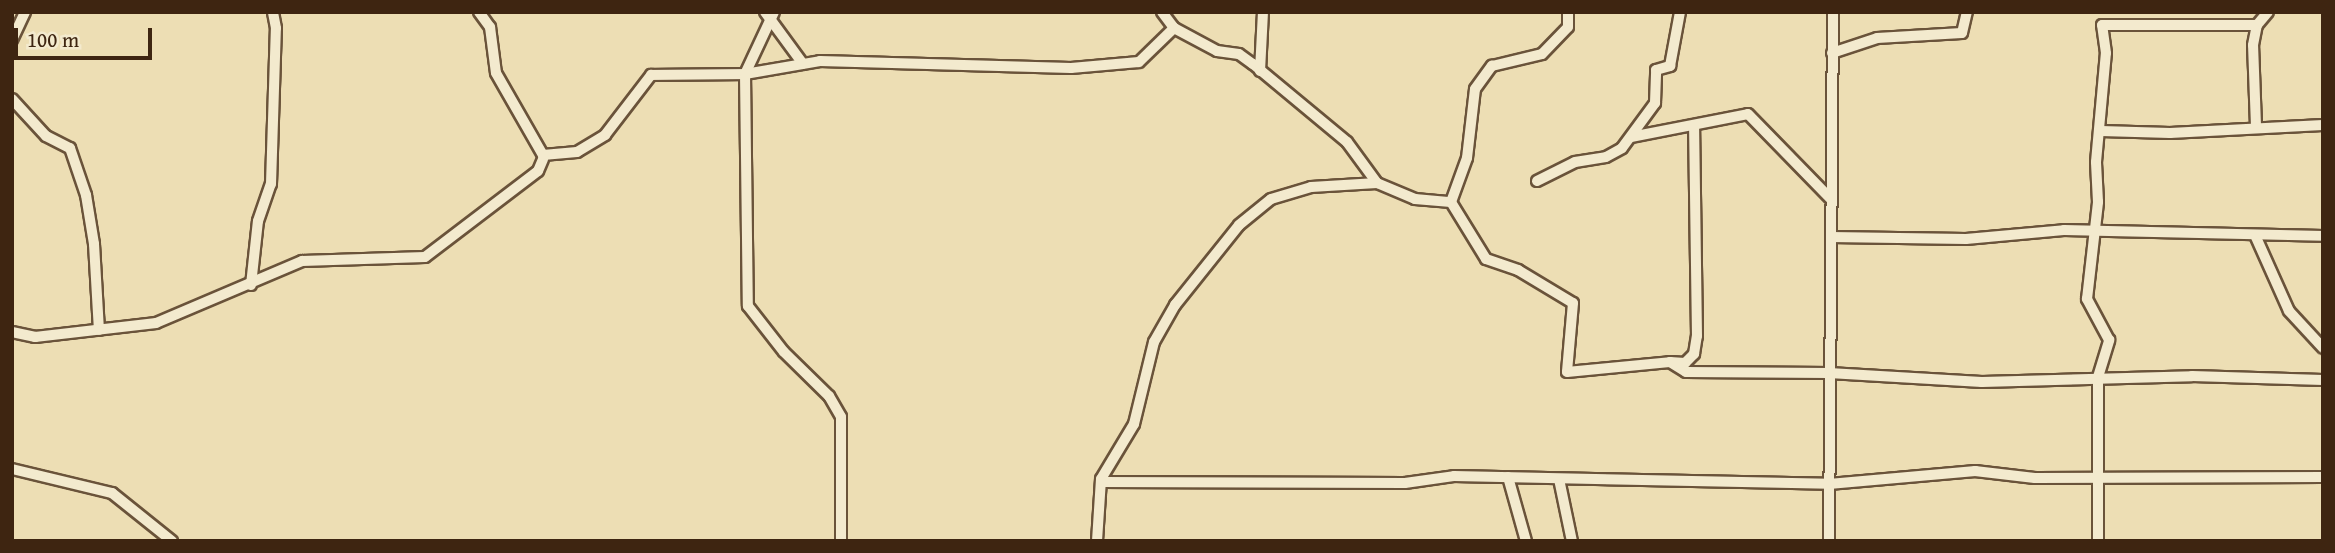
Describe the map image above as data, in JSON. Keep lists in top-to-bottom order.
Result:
{
  "scale_bar": "100 m"
}
